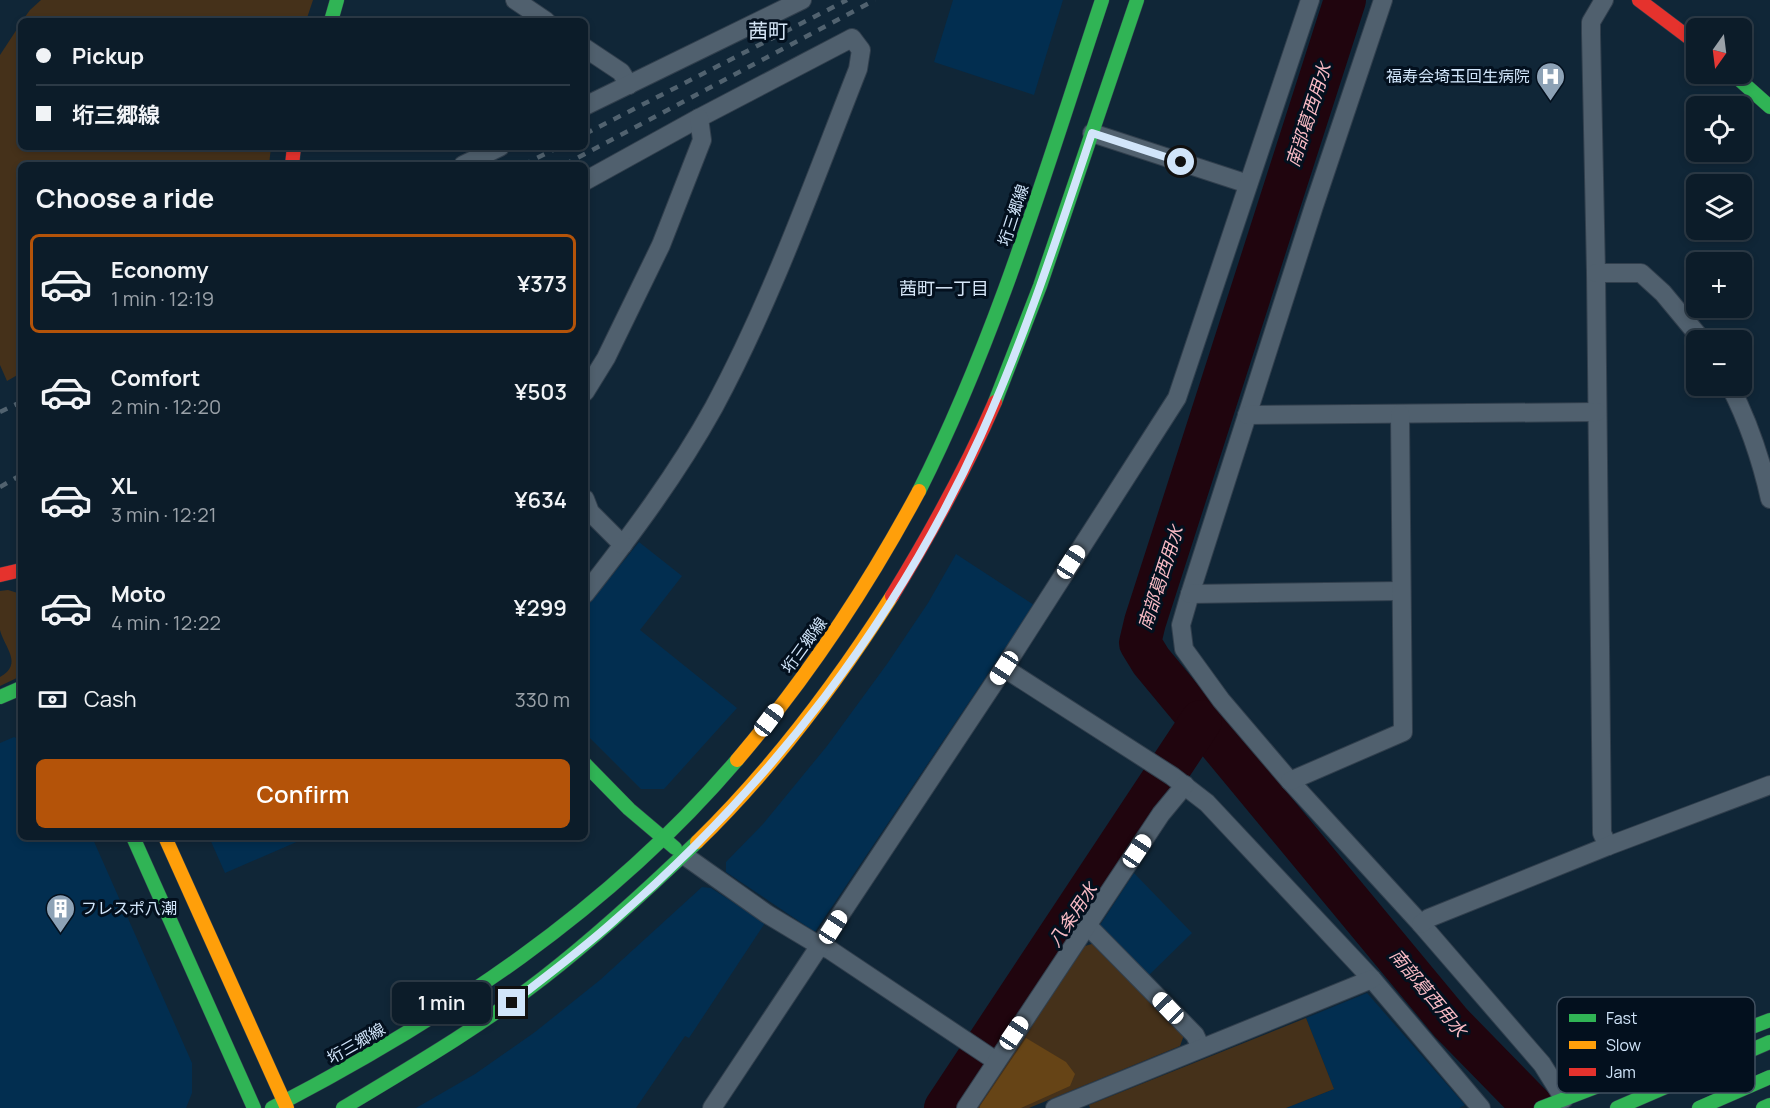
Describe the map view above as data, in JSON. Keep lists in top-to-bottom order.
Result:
{
  "streets": {
    "main road": ["垳三郷線"]
  },
  "districts": ["茜町", "茜町一丁目"],
  "water": ["南部葛西用水", "八条用水"],
  "places": {
    "hospital": ["福寿会埼玉回生病院"],
    "building": ["フレスポ八潮"]
  },
  "legend": ["Fast", "Slow", "Jam"],
  "north": "bottom",
  "page": {
    "map_buttons": ["+", "−"],
    "banner": ["Pickup", "垳三郷線"],
    "heading": "Choose a ride",
    "list": [
      {
        "name": "Economy",
        "note": "1 min · 12:19",
        "value": "¥373"
      },
      {
        "name": "Comfort",
        "note": "2 min · 12:20",
        "value": "¥503"
      },
      {
        "name": "XL",
        "note": "3 min · 12:21",
        "value": "¥634"
      },
      {
        "name": "Moto",
        "note": "4 min · 12:22",
        "value": "¥299"
      }
    ],
    "pay": ["Cash", "330 m"],
    "buttons": "Confirm",
    "bubble": "1 min"
  }
}
